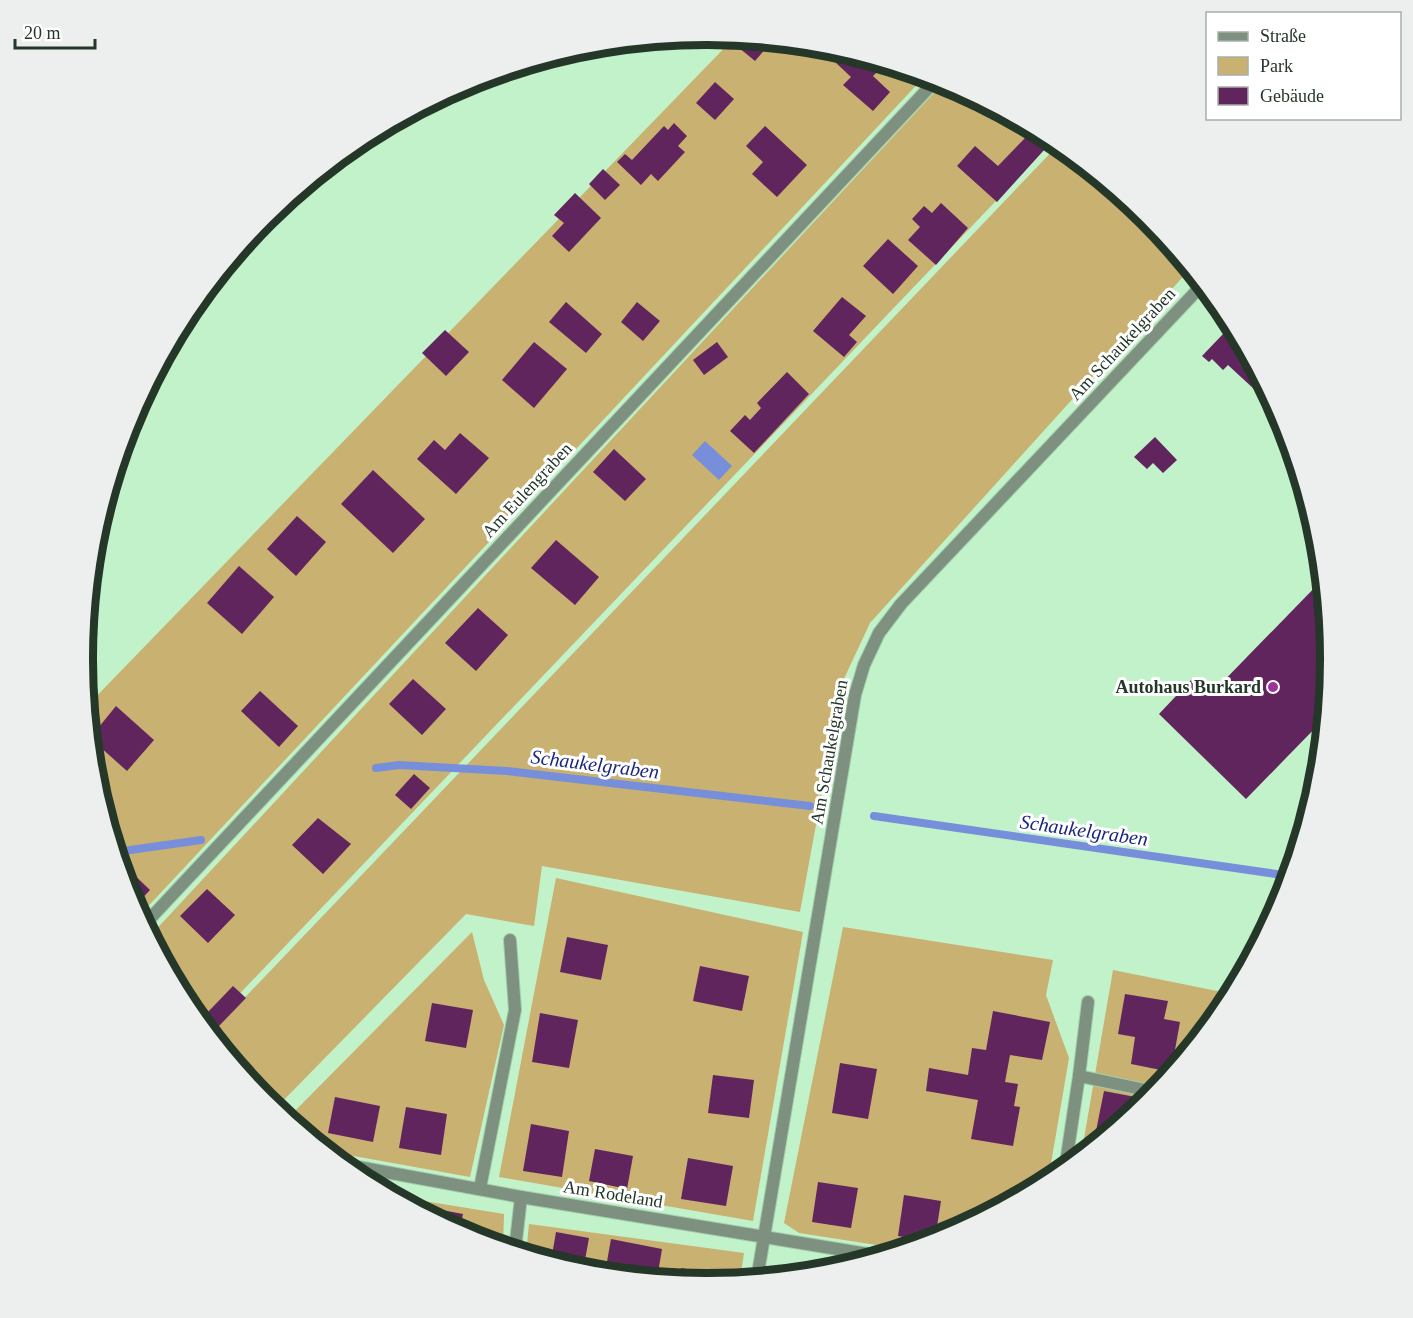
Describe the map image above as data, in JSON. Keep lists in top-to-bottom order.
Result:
{
  "streets": {
    "street": ["Am Schaukelgraben", "Am Eulengraben", "Am Rodeland"]
  },
  "crossings": [
    ["Am Schaukelgraben", "Am Rodeland"]
  ],
  "water": ["Schaukelgraben"],
  "places": ["Autohaus Burkard"],
  "legend": ["Straße", "Park", "Gebäude"],
  "scale_bar": "20 m"
}
